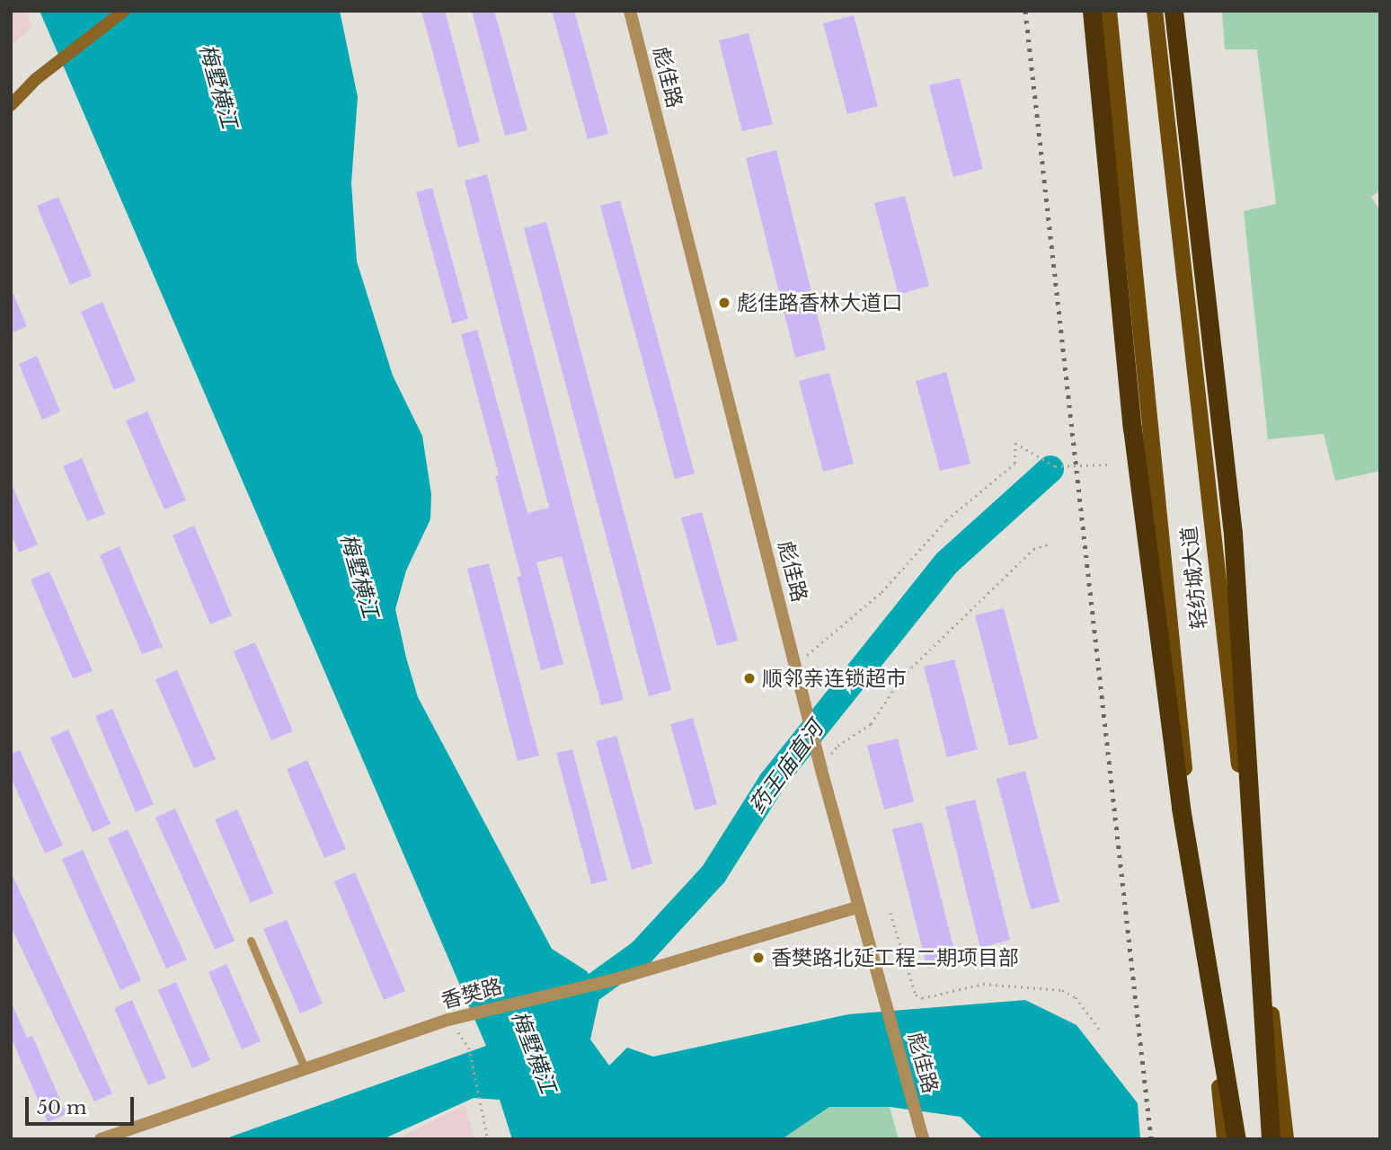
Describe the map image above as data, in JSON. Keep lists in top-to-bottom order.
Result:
{
  "streets": {
    "main road": ["轻纺城大道"],
    "street": ["彪佳路", "香樊路"]
  },
  "crossings": [
    ["彪佳路", "香樊路"]
  ],
  "water": ["梅墅横江", "药王庙直河"],
  "places": ["彪佳路香林大道口", "顺邻亲连锁超市", "香樊路北延工程二期项目部"],
  "scale_bar": "50 m"
}
